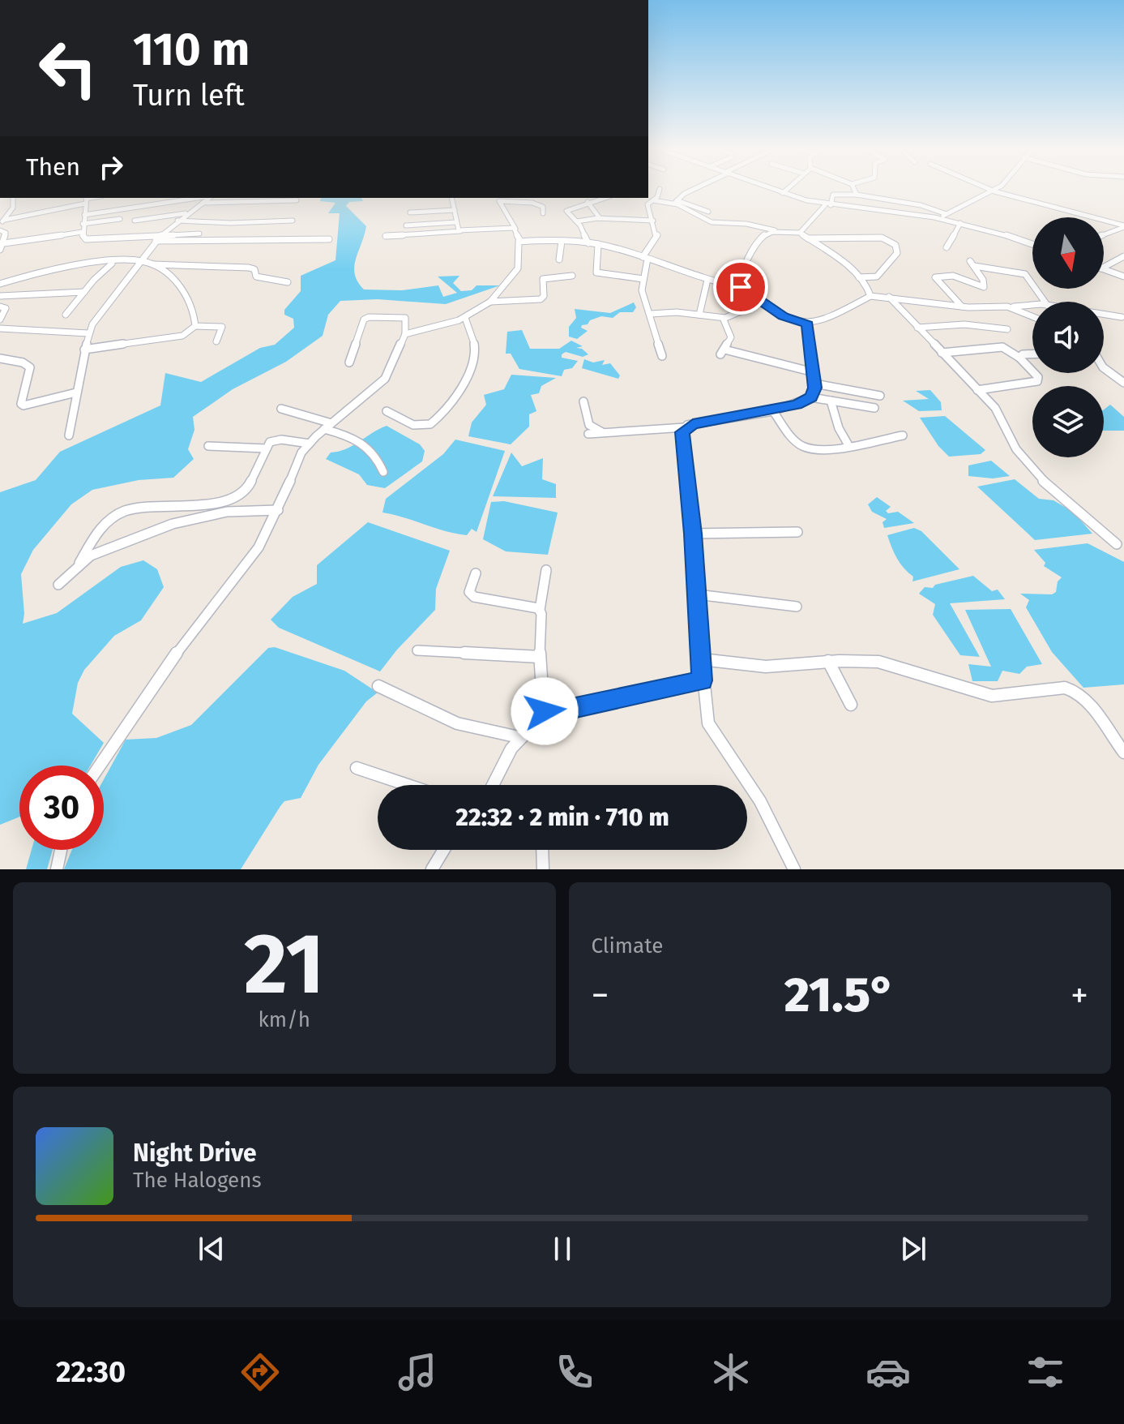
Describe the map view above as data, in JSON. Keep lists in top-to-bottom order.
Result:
{
  "north": "bottom",
  "page": {
    "turn": ["110 m", "Turn left"],
    "then": "Then",
    "limit": "30",
    "trip": "22:32 · 2 min · 710 m",
    "tile": [
      ["21", "km/h"],
      "Climate"
    ],
    "heat": ["−", "21.5°", "+"],
    "song": ["Night Drive", "The Halogens"],
    "tabs": "22:30"
  }
}
